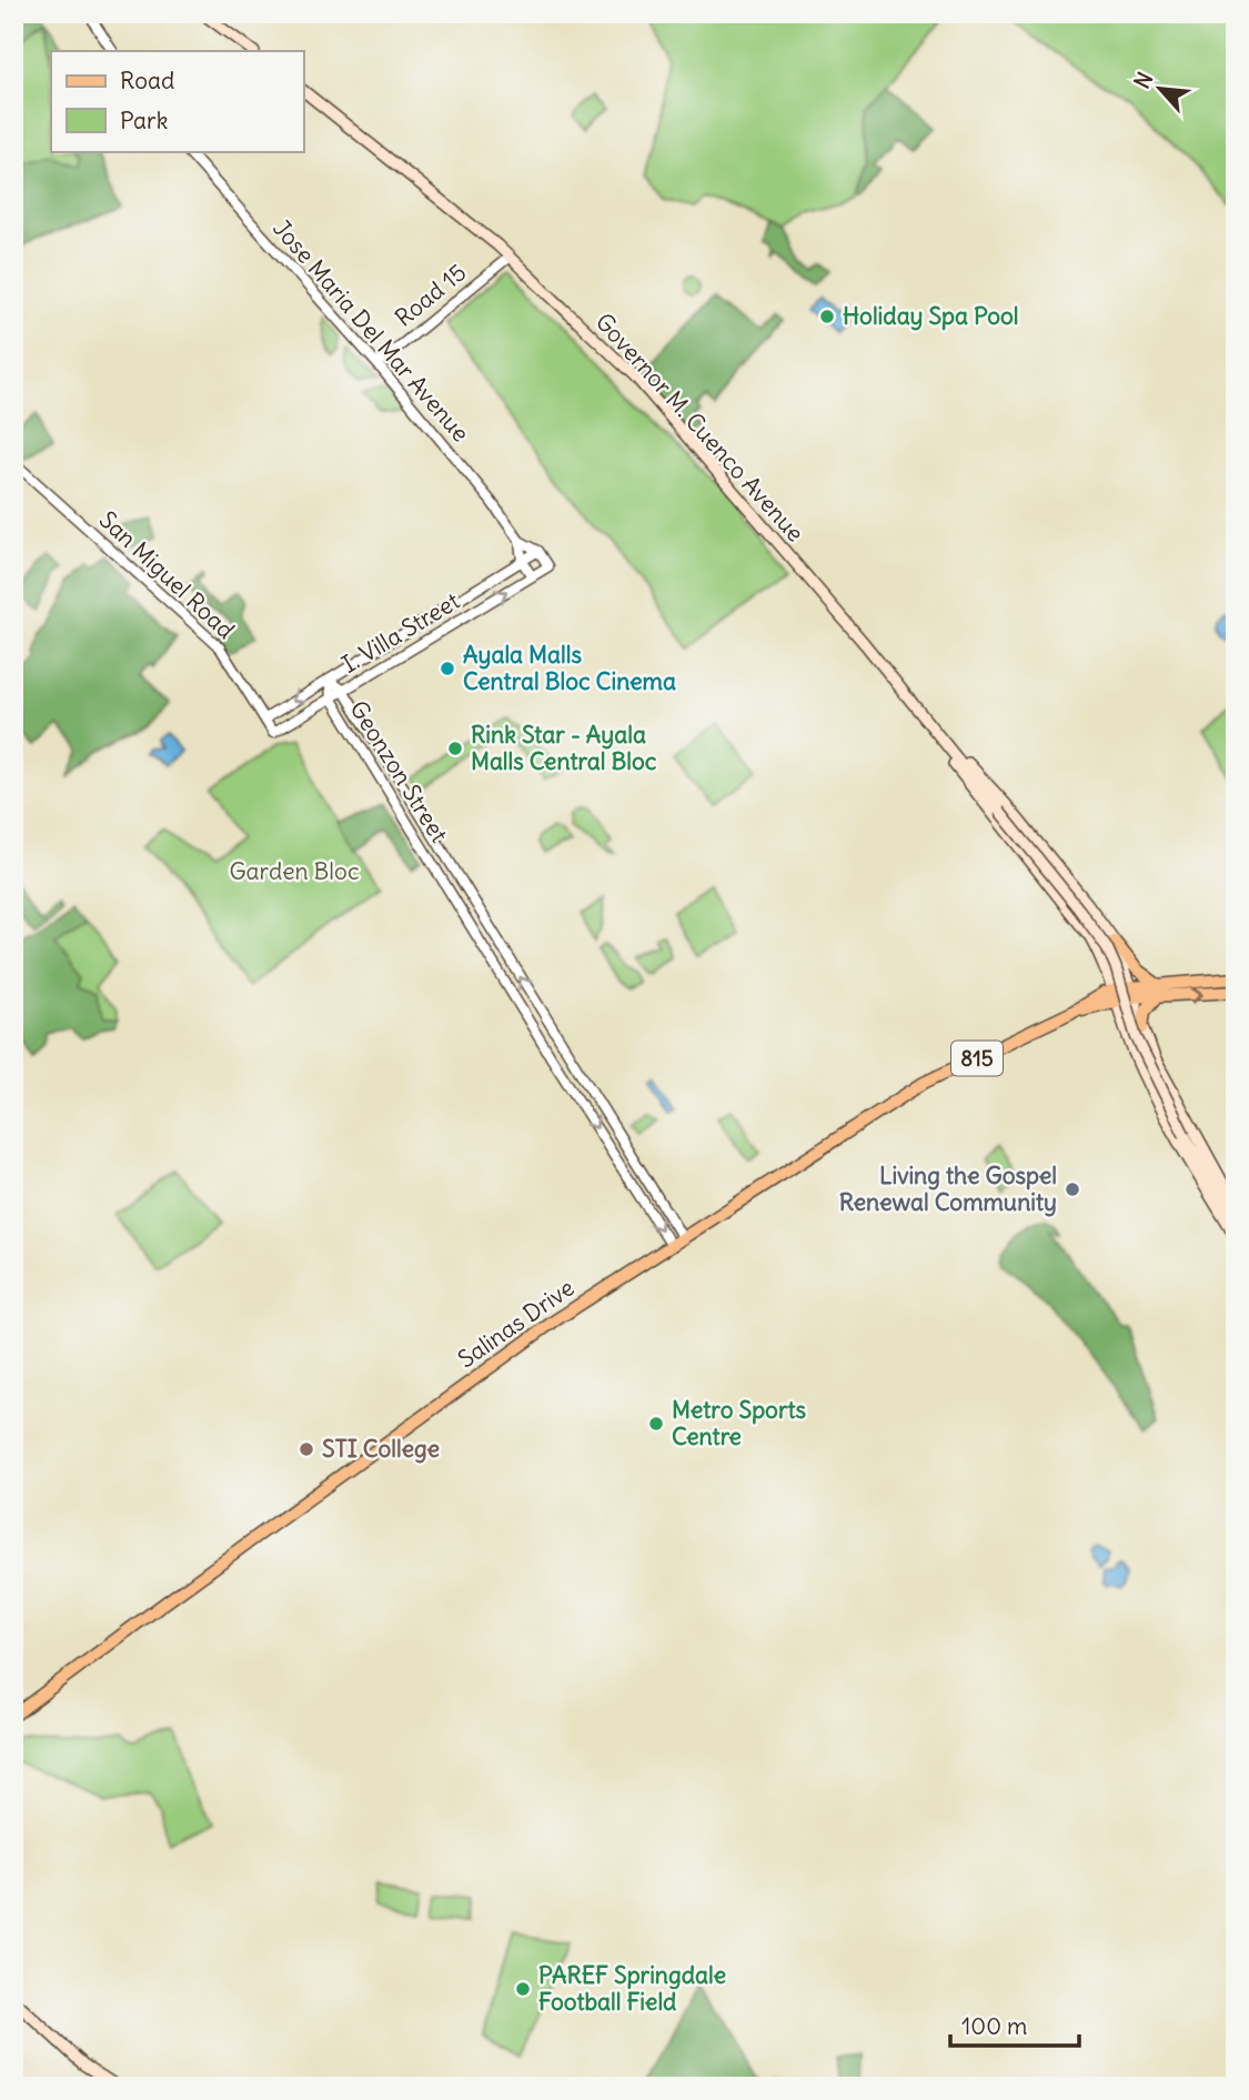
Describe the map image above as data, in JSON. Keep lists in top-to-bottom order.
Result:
{
  "streets": {
    "main road": ["Governor M. Cuenco Avenue", "815", "Salinas Drive"],
    "street": [
      "Road 15",
      "Jose Maria Del Mar Avenue",
      "San Miguel Road",
      "I. Villa Street",
      "Geonzon Street"
    ]
  },
  "crossings": [
    ["Road 15", "Jose Maria Del Mar Avenue"],
    ["Road 15", "Governor M. Cuenco Avenue"],
    ["Jose Maria Del Mar Avenue", "I. Villa Street"],
    ["Governor M. Cuenco Avenue", "815"],
    ["Governor M. Cuenco Avenue", "Salinas Drive"],
    ["San Miguel Road", "I. Villa Street"],
    ["I. Villa Street", "Geonzon Street"],
    ["Geonzon Street", "Salinas Drive"],
    ["815", "Salinas Drive"]
  ],
  "parks": ["Garden Bloc"],
  "places": [
    "Holiday Spa Pool",
    "Ayala Malls Central Bloc Cinema",
    "Rink Star - Ayala Malls Central Bloc",
    "Living the Gospel Renewal Community",
    "Metro Sports Centre",
    "STI College",
    "PAREF Springdale Football Field"
  ],
  "legend": ["Road", "Park"],
  "scale_bar": "100 m",
  "north": "top left"
}
